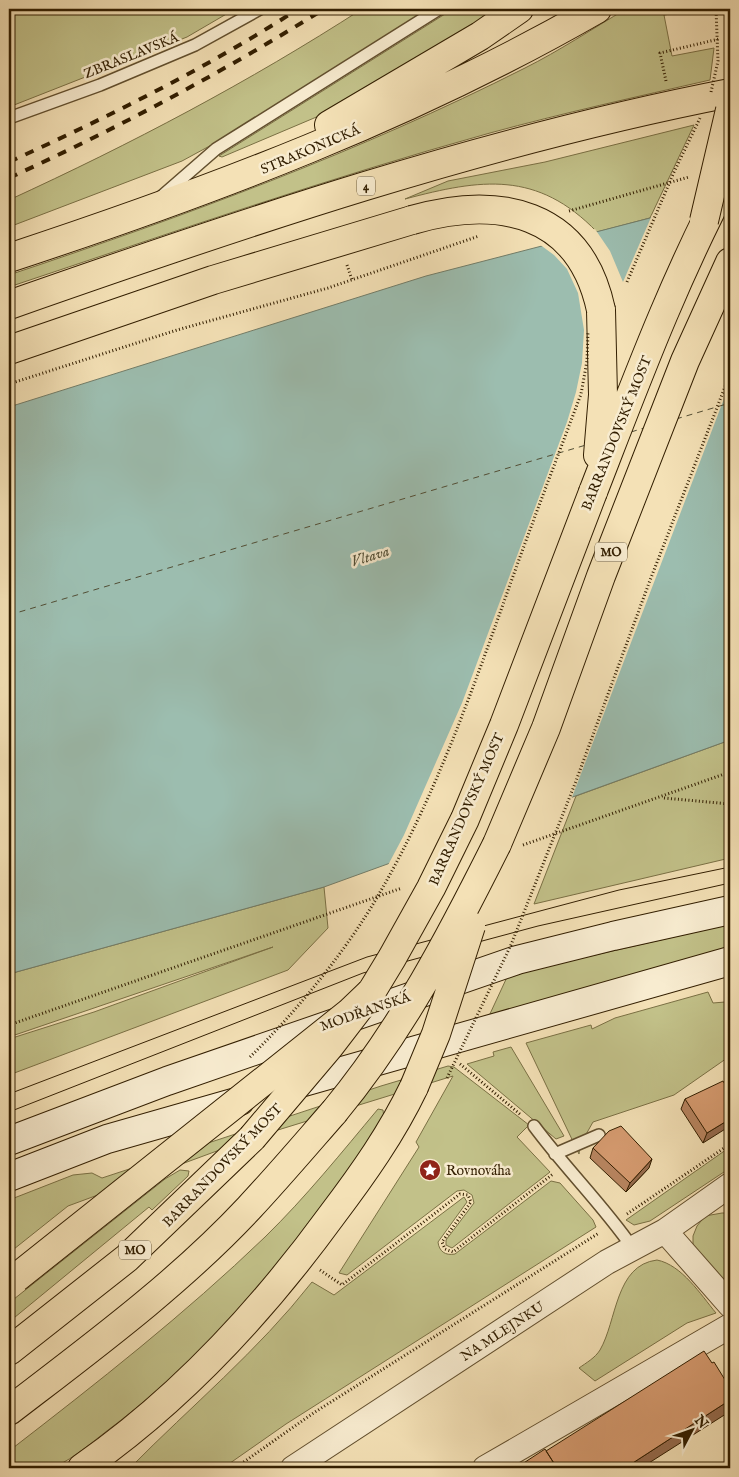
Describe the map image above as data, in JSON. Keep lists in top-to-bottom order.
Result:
{
  "streets": {
    "main road": [
      "STRAKONICKÁ",
      "4",
      "BARRANDOVSKÝ MOST",
      "MO",
      "MODŘANSKÁ"
    ],
    "street": ["NA MLEJNKU"],
    "lane": ["ZBRASLAVSKÁ"]
  },
  "water": ["Vltava"],
  "places": {
    "place": ["Rovnováha"]
  },
  "north": "top right"
}
